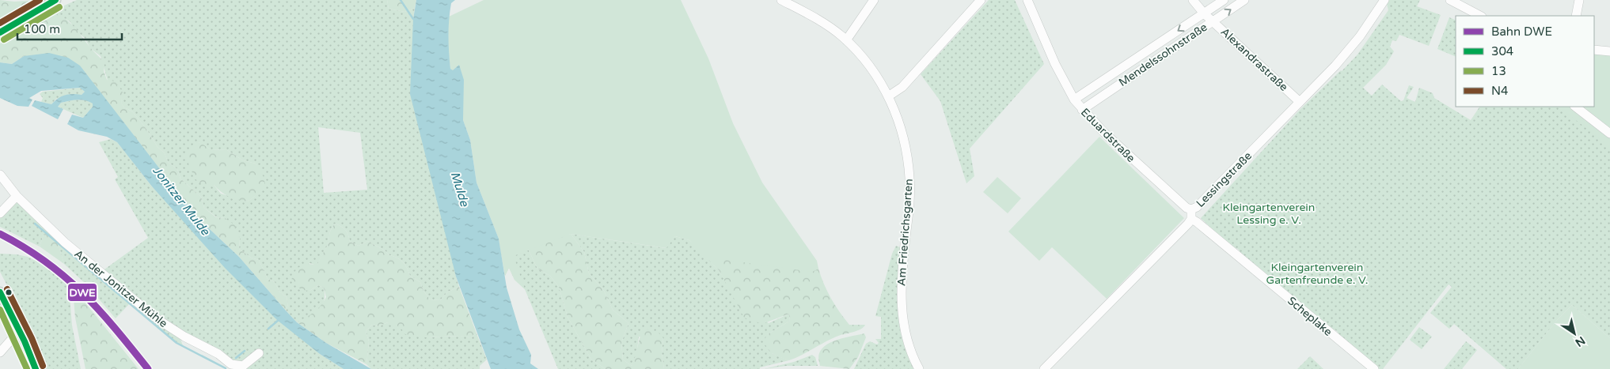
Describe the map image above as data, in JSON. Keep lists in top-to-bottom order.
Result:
{
  "streets": {
    "street": [
      "Mendelssohnstraße",
      "Alexandrastraße",
      "Eduardstraße",
      "Lessingstraße",
      "Am Friedrichsgarten",
      "An der Jonitzer Mühle",
      "Scheplake"
    ]
  },
  "crossings": [
    ["Mendelssohnstraße", "Alexandrastraße"],
    ["Mendelssohnstraße", "Eduardstraße"],
    ["Alexandrastraße", "Lessingstraße"],
    ["Eduardstraße", "Lessingstraße"],
    ["Lessingstraße", "Scheplake"]
  ],
  "water": ["Mulde", "Jonitzer Mulde"],
  "parks": ["Kleingartenverein Lessing e. V.", "Kleingartenverein Gartenfreunde e. V."],
  "lines": [
    "transit line 304",
    "transit line N4",
    "transit line 13",
    "rail line DWE"
  ],
  "legend": [
    "Bahn DWE",
    "304",
    "13",
    "N4"
  ],
  "scale_bar": "100 m",
  "north": "bottom right"
}
